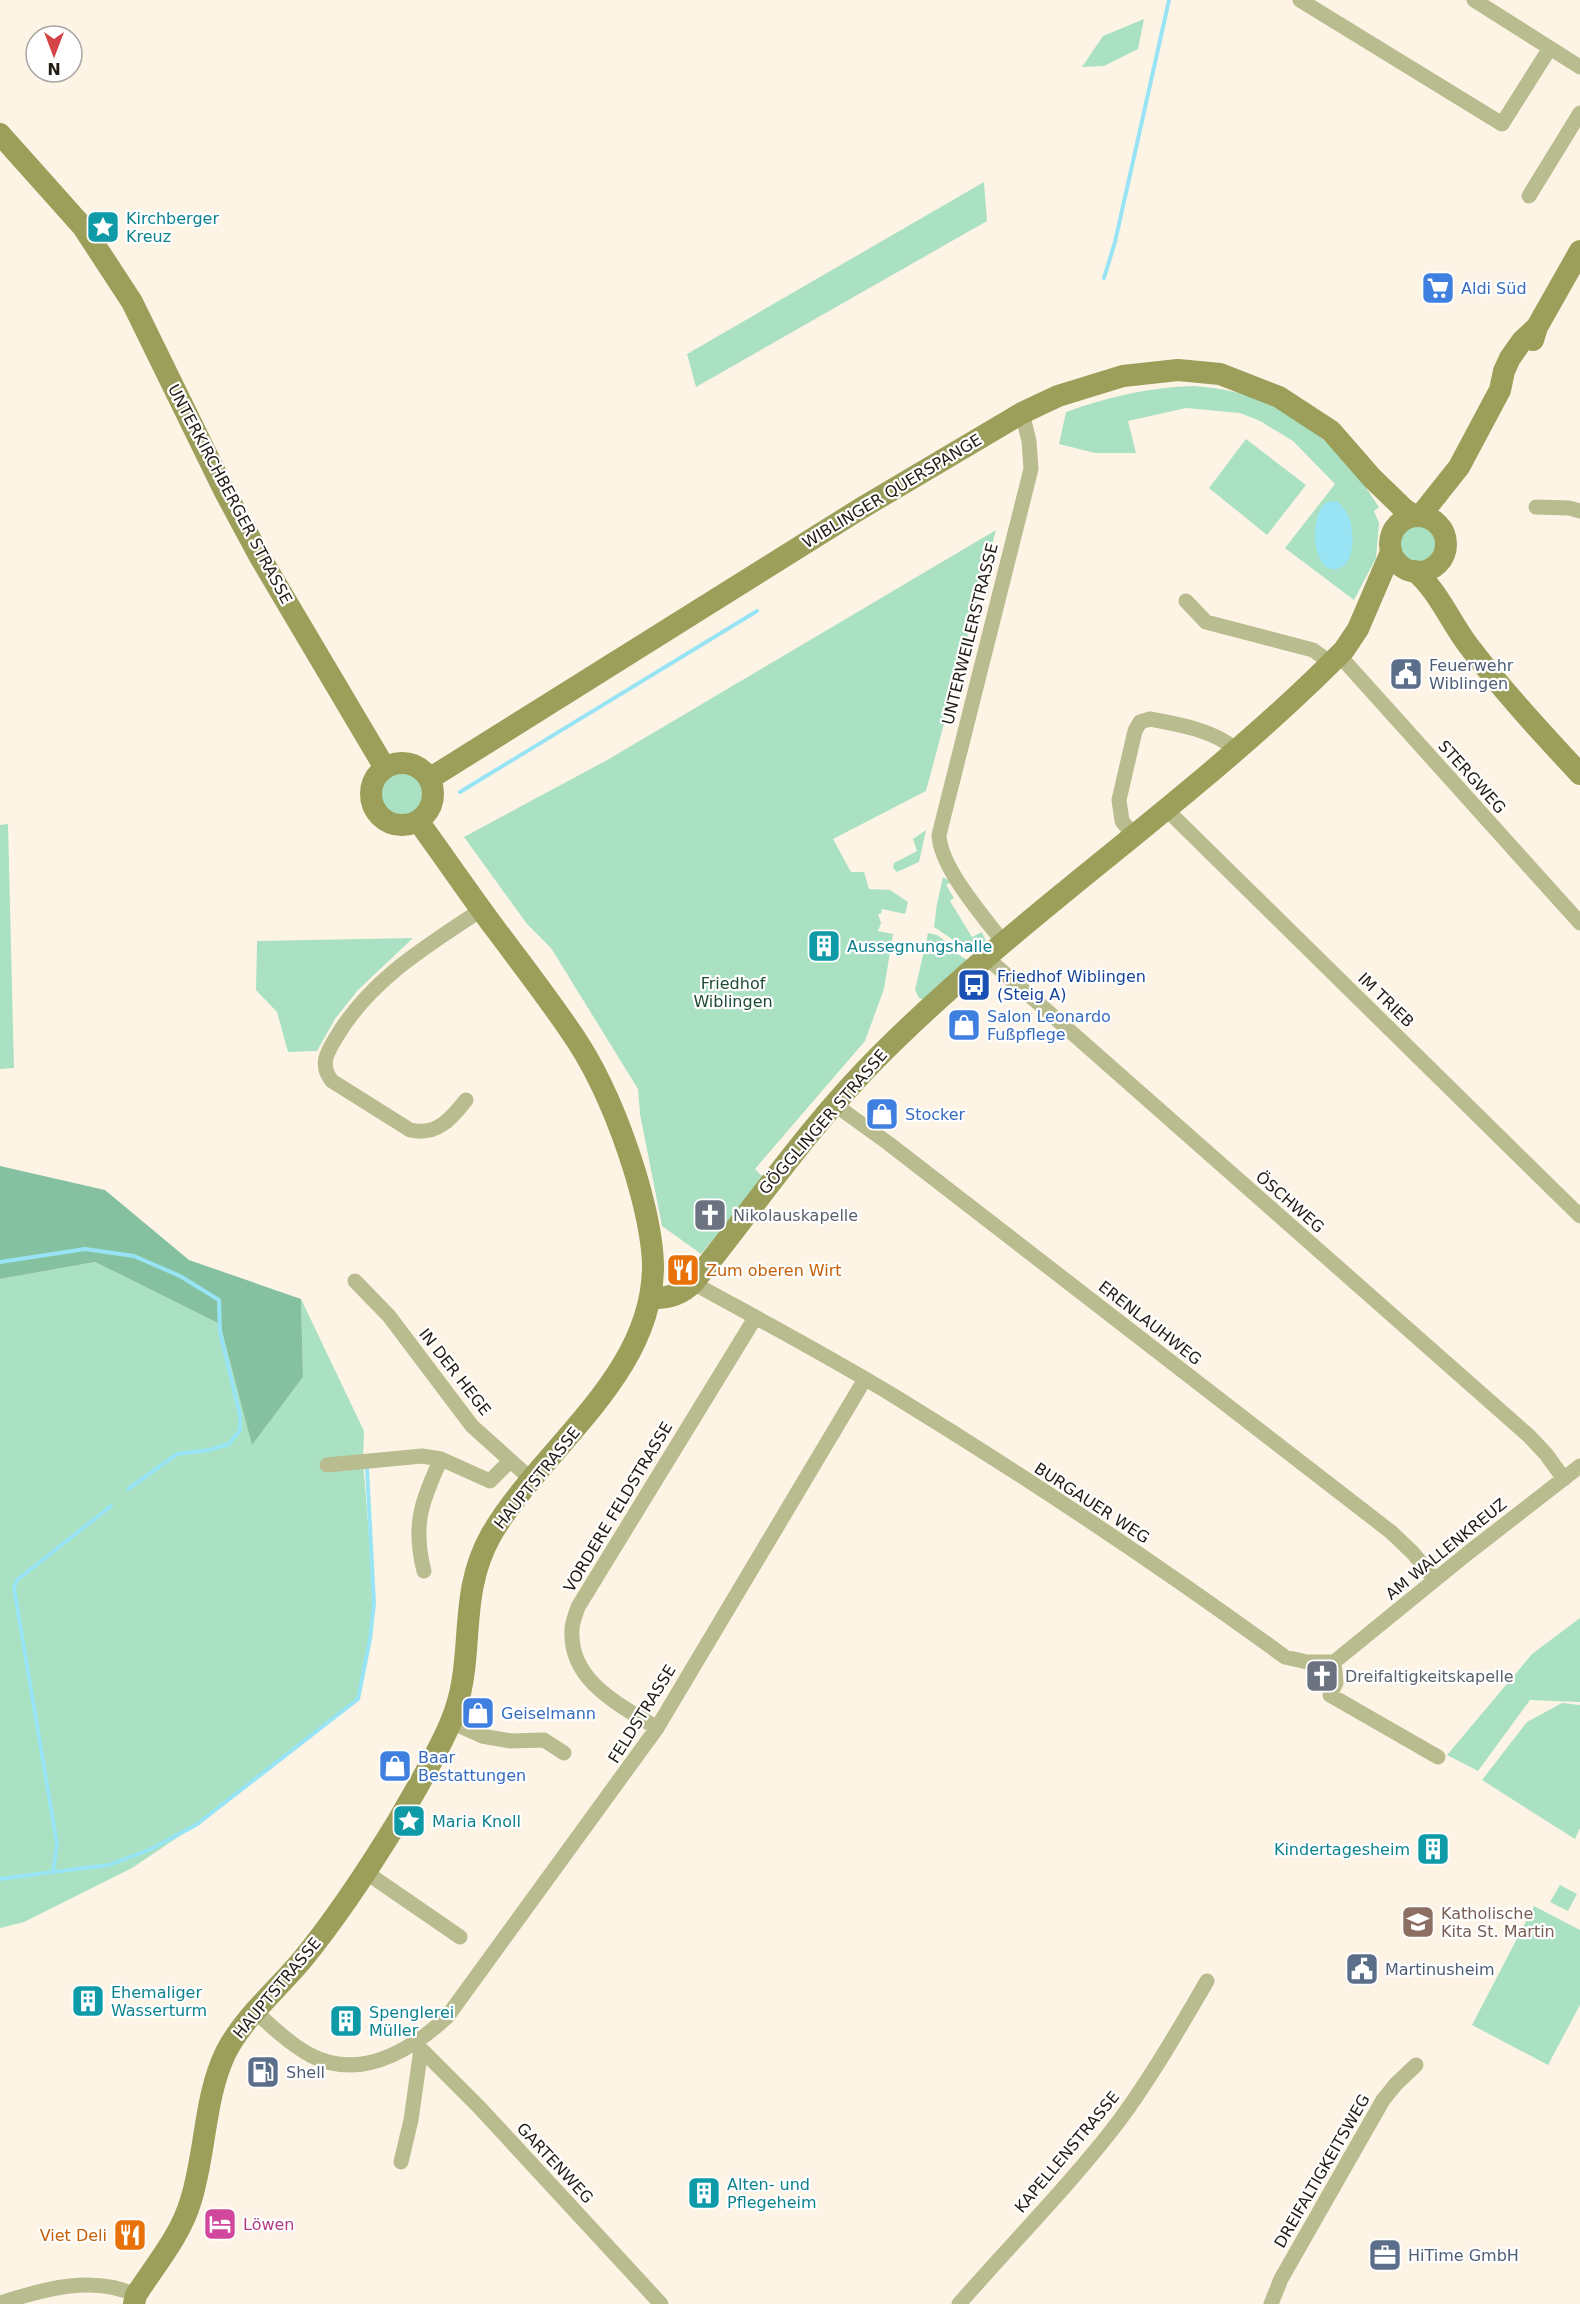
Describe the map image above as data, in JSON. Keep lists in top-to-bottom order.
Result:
{
  "streets": {
    "main road": [
      "WIBLINGER QUERSPANGE",
      "UNTERKIRCHBERGER STRASSE",
      "GÖGGLINGER STRASSE",
      "HAUPTSTRASSE"
    ],
    "street": [
      "UNTERWEILERSTRASSE",
      "STERGWEG",
      "IM TRIEB",
      "ÖSCHWEG",
      "ERENLAUHWEG",
      "IN DER HEGE",
      "BURGAUER WEG",
      "VORDERE FELDSTRASSE",
      "AM WALLENKREUZ",
      "FELDSTRASSE",
      "KAPELLENSTRASSE",
      "GARTENWEG",
      "DREIFALTIGKEITSWEG"
    ]
  },
  "crossings": [
    ["WIBLINGER QUERSPANGE", "UNTERKIRCHBERGER STRASSE"],
    ["WIBLINGER QUERSPANGE", "UNTERWEILERSTRASSE"],
    ["WIBLINGER QUERSPANGE", "GÖGGLINGER STRASSE"],
    ["UNTERWEILERSTRASSE", "GÖGGLINGER STRASSE"],
    ["STERGWEG", "GÖGGLINGER STRASSE"],
    ["IM TRIEB", "GÖGGLINGER STRASSE"],
    ["GÖGGLINGER STRASSE", "ÖSCHWEG"],
    ["GÖGGLINGER STRASSE", "ERENLAUHWEG"],
    ["GÖGGLINGER STRASSE", "HAUPTSTRASSE"],
    ["GÖGGLINGER STRASSE", "BURGAUER WEG"],
    ["ÖSCHWEG", "AM WALLENKREUZ"],
    ["ERENLAUHWEG", "AM WALLENKREUZ"],
    ["IN DER HEGE", "HAUPTSTRASSE"],
    ["HAUPTSTRASSE", "FELDSTRASSE"],
    ["BURGAUER WEG", "VORDERE FELDSTRASSE"],
    ["BURGAUER WEG", "AM WALLENKREUZ"],
    ["BURGAUER WEG", "FELDSTRASSE"],
    ["VORDERE FELDSTRASSE", "FELDSTRASSE"],
    ["FELDSTRASSE", "GARTENWEG"]
  ],
  "parks": ["Friedhof Wiblingen"],
  "places": {
    "place": ["Kirchberger Kreuz", "Maria Knoll"],
    "supermarket": ["Aldi Süd"],
    "public building": ["Feuerwehr Wiblingen", "Martinusheim"],
    "building": [
      "Aussegnungshalle",
      "Kindertagesheim",
      "Ehemaliger Wasserturm",
      "Spenglerei Müller",
      "Alten- und Pflegeheim"
    ],
    "bus stop": ["Friedhof Wiblingen (Steig A)"],
    "shop": [
      "Salon Leonardo Fußpflege",
      "Stocker",
      "Geiselmann",
      "Baar Bestattungen"
    ],
    "church": ["Nikolauskapelle", "Dreifaltigkeitskapelle"],
    "restaurant": ["Zum oberen Wirt", "Viet Deli"],
    "school or university": ["Katholische Kita St. Martin"],
    "fuel station": ["Shell"],
    "hotel": ["Löwen"],
    "office": ["HiTime GmbH"]
  },
  "north": "bottom"
}
